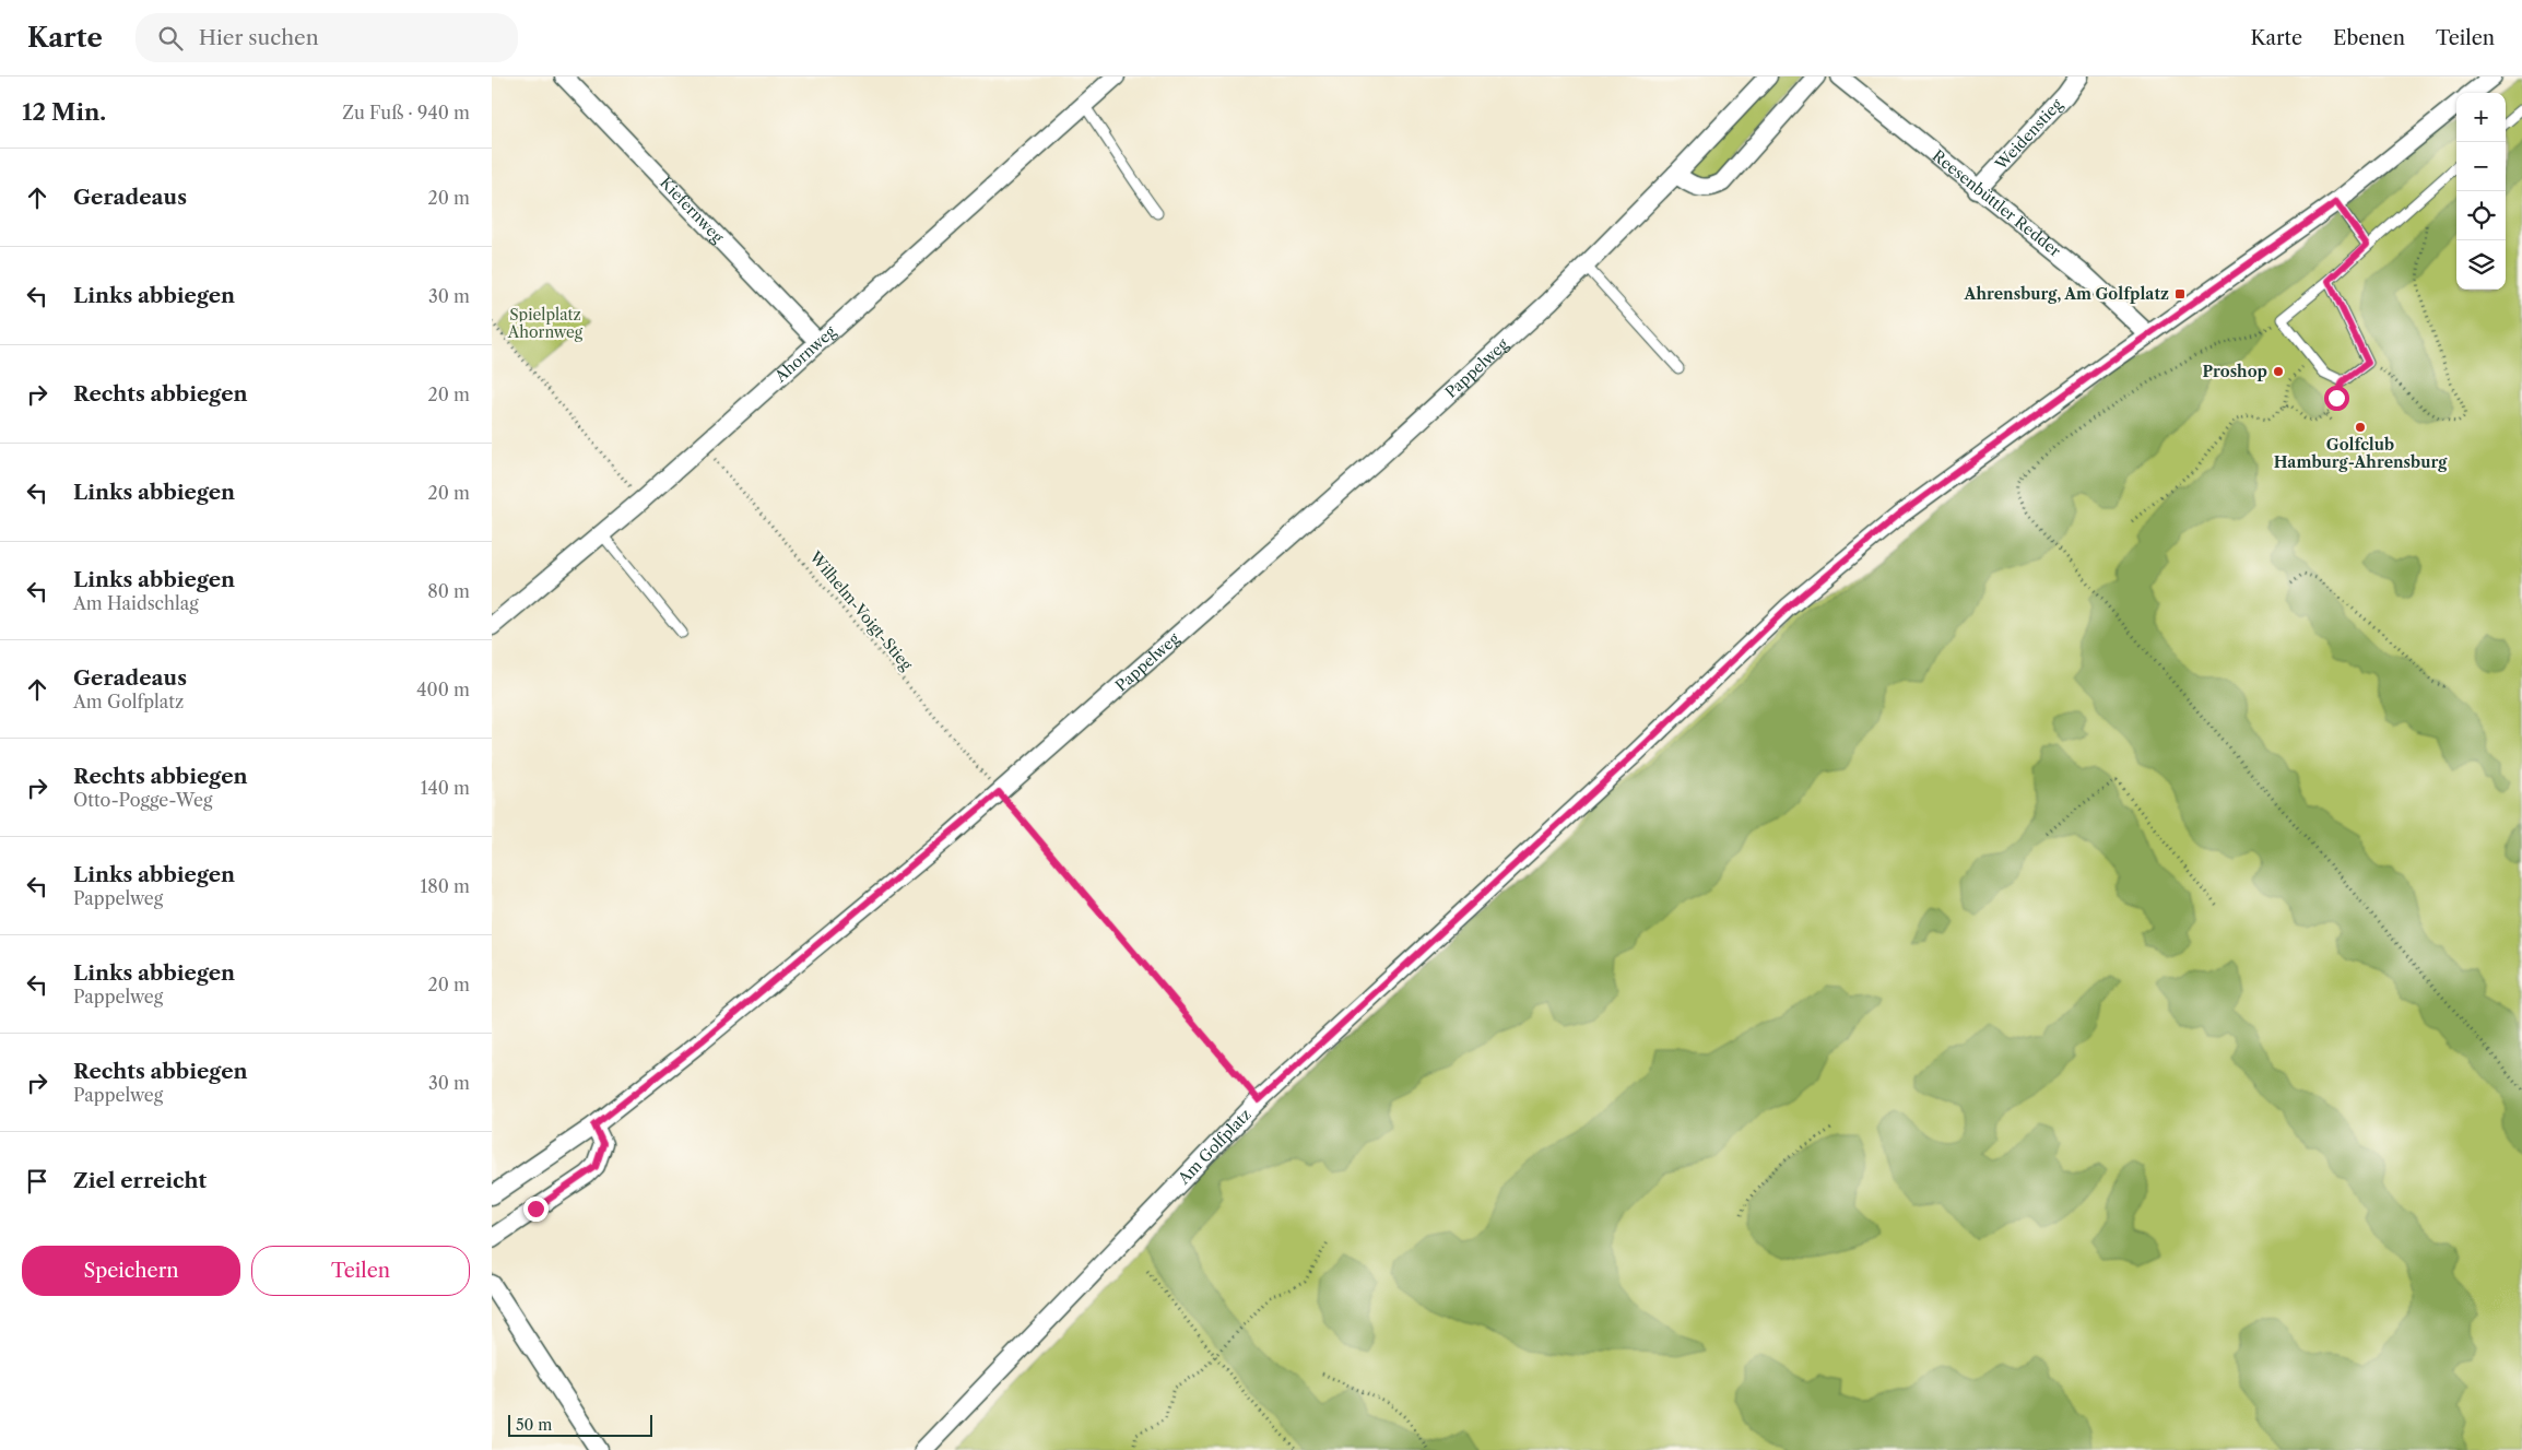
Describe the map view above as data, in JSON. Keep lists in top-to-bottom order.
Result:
{
  "streets": {
    "street": [
      "Weidenstieg",
      "Reesenbüttler Redder",
      "Kiefernweg",
      "Ahornweg",
      "Pappelweg",
      "Am Golfplatz"
    ],
    "path": ["Wilhelm-Voigt-Stieg"]
  },
  "crossings": [
    ["Weidenstieg", "Reesenbüttler Redder"],
    ["Reesenbüttler Redder", "Am Golfplatz"],
    ["Kiefernweg", "Ahornweg"],
    ["Ahornweg", "Wilhelm-Voigt-Stieg"],
    ["Pappelweg", "Wilhelm-Voigt-Stieg"],
    ["Wilhelm-Voigt-Stieg", "Am Golfplatz"]
  ],
  "parks": ["Spielplatz Ahornweg"],
  "places": {
    "transit": ["Ahrensburg, Am Golfplatz"],
    "other": ["Proshop", "Golfclub Hamburg-Ahrensburg"]
  },
  "scale_bar": "50 m",
  "page": {
    "header": "Karte",
    "search": "Hier suchen",
    "nav": ["Karte", "Ebenen", "Teilen"],
    "heading": ["12 Min.", "Zu Fuß · 940 m"],
    "map_buttons": ["+", "−"],
    "list": [
      ["Geradeaus", "20 m"],
      ["Links abbiegen", "30 m"],
      ["Rechts abbiegen", "20 m"],
      ["Links abbiegen", "20 m"],
      ["Links abbiegen", "Am Haidschlag", "80 m"],
      ["Geradeaus", "Am Golfplatz", "400 m"],
      ["Rechts abbiegen", "Otto-Pogge-Weg", "140 m"],
      ["Links abbiegen", "Pappelweg", "180 m"],
      ["Links abbiegen", "Pappelweg", "20 m"],
      ["Rechts abbiegen", "Pappelweg", "30 m"],
      "Ziel erreicht"
    ],
    "buttons": ["Speichern", "Teilen"],
    "scale": "50 m"
  }
}
